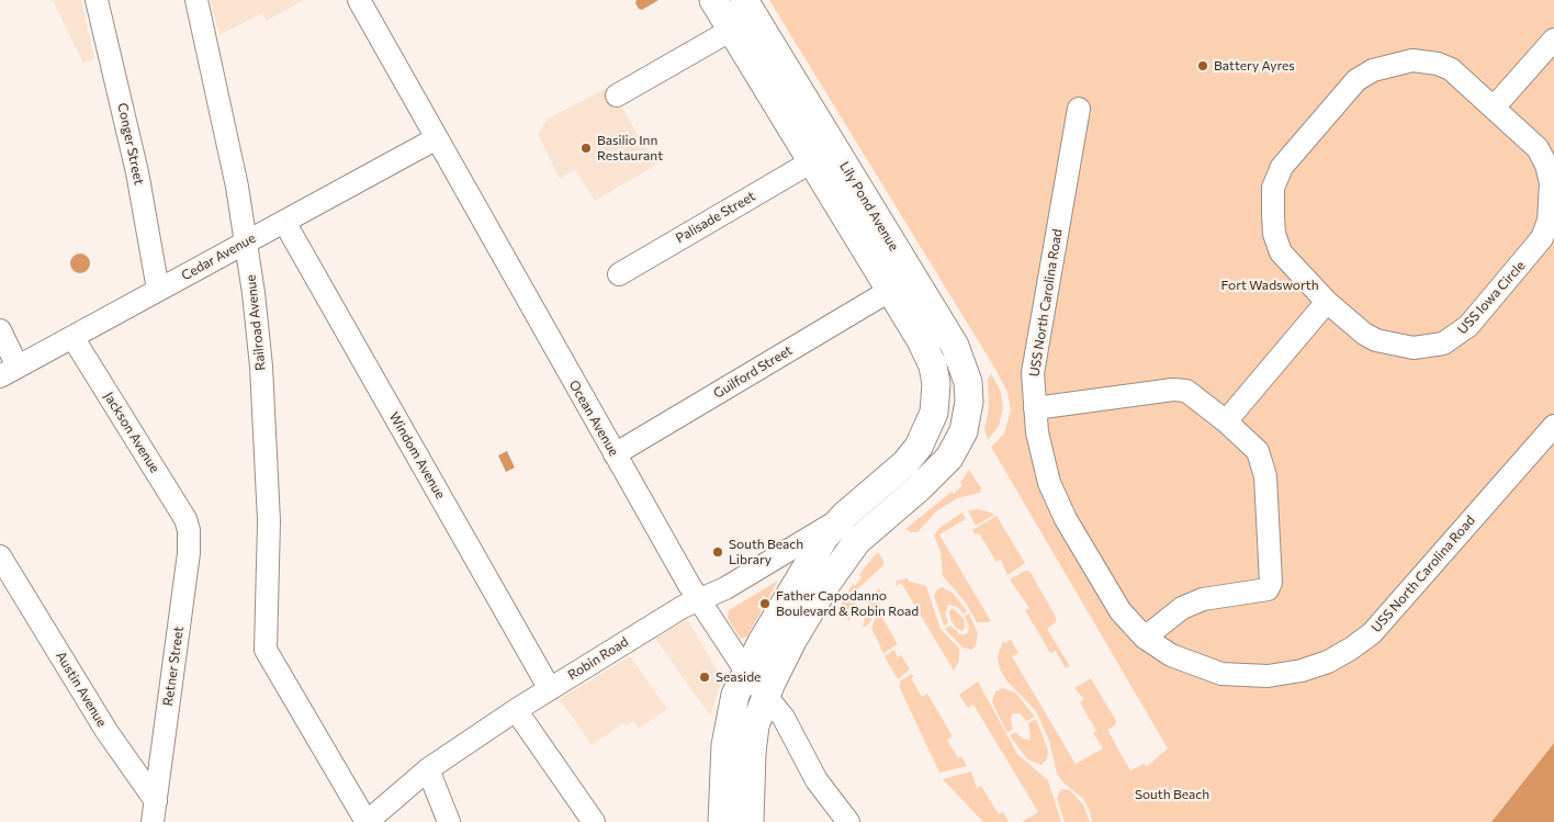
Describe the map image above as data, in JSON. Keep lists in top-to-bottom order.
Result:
{
  "streets": {
    "main road": ["Lily Pond Avenue"],
    "street": [
      "Conger Street",
      "Palisade Street",
      "Cedar Avenue",
      "USS Iowa Circle",
      "USS North Carolina Road",
      "Railroad Avenue",
      "Guilford Street",
      "Ocean Avenue",
      "Jackson Avenue",
      "Windom Avenue",
      "Robin Road",
      "Retner Street",
      "Austin Avenue"
    ]
  },
  "crossings": [
    ["Conger Street", "Cedar Avenue"],
    ["Lily Pond Avenue", "Palisade Street"],
    ["Lily Pond Avenue", "Guilford Street"],
    ["Lily Pond Avenue", "Ocean Avenue"],
    ["Lily Pond Avenue", "Robin Road"],
    ["Cedar Avenue", "Railroad Avenue"],
    ["Cedar Avenue", "Ocean Avenue"],
    ["Cedar Avenue", "Jackson Avenue"],
    ["Cedar Avenue", "Windom Avenue"],
    ["Railroad Avenue", "Robin Road"],
    ["Guilford Street", "Ocean Avenue"],
    ["Ocean Avenue", "Robin Road"],
    ["Jackson Avenue", "Retner Street"],
    ["Windom Avenue", "Robin Road"],
    ["Retner Street", "Austin Avenue"]
  ],
  "parks": ["Fort Wadsworth", "South Beach"],
  "places": [
    "Battery Ayres",
    "Basilio Inn Restaurant",
    "South Beach Library",
    "Father Capodanno Boulevard & Robin Road",
    "Seaside"
  ]
}
